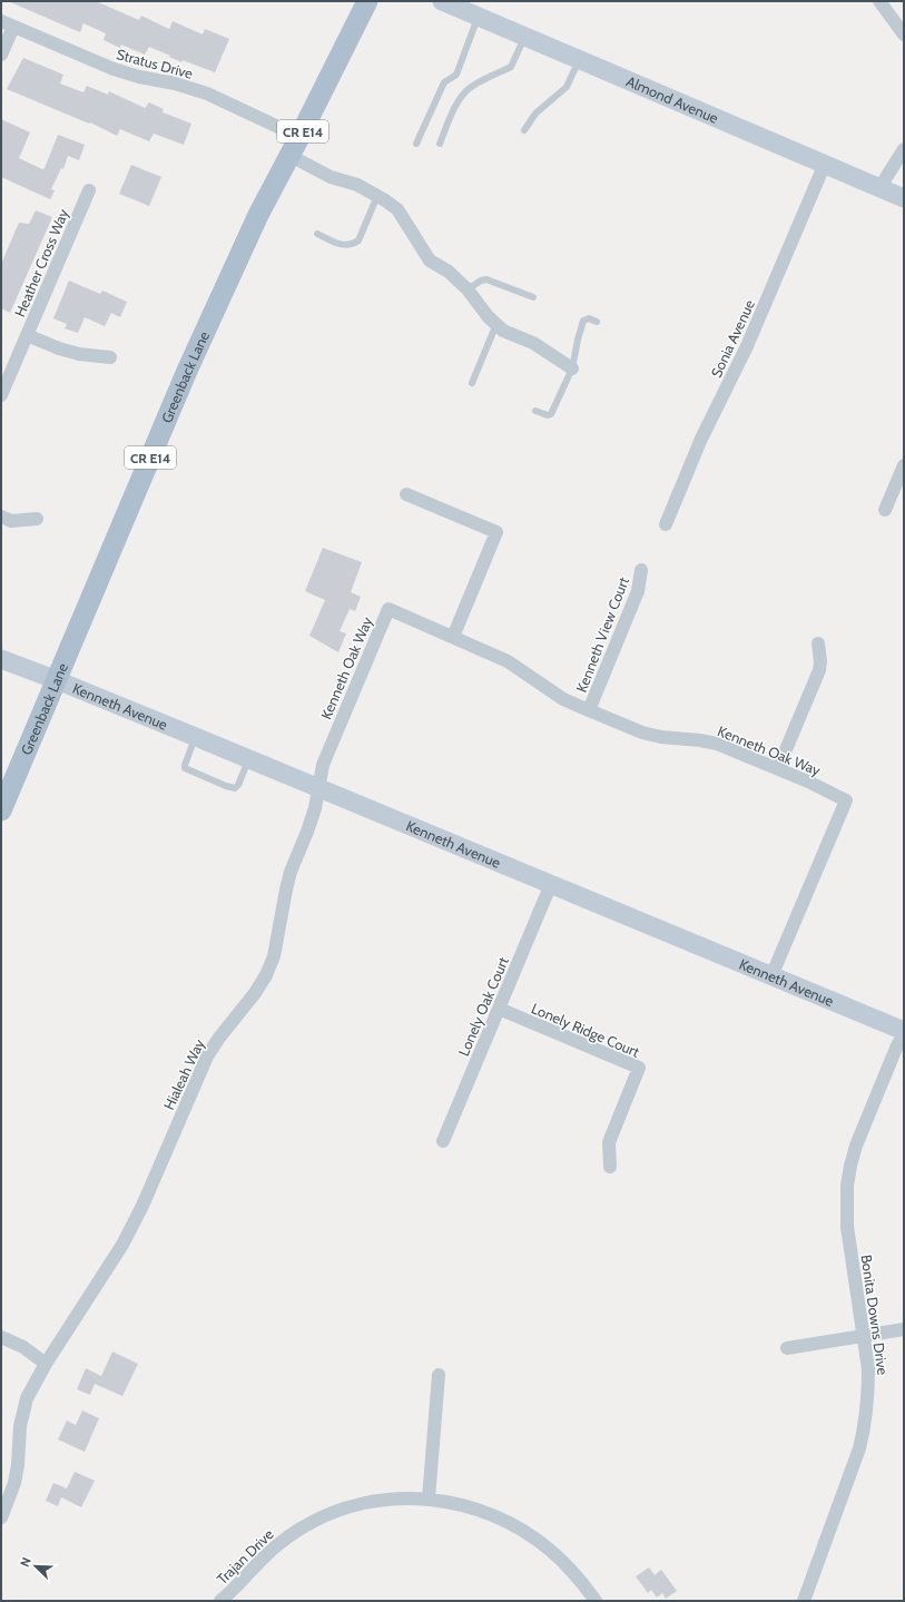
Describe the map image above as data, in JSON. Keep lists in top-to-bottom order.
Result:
{
  "streets": {
    "main road": [
      "Almond Avenue",
      "CR E14",
      "Greenback Lane",
      "Kenneth Avenue"
    ],
    "street": [
      "Stratus Drive",
      "Heather Cross Way",
      "Sonia Avenue",
      "Kenneth View Court",
      "Kenneth Oak Way",
      "Lonely Oak Court",
      "Lonely Ridge Court",
      "Hialeah Way",
      "Bonita Downs Drive",
      "Trajan Drive"
    ]
  },
  "crossings": [
    ["Stratus Drive", "Greenback Lane"],
    ["Almond Avenue", "Sonia Avenue"],
    ["Greenback Lane", "Kenneth Avenue"],
    ["Kenneth View Court", "Kenneth Oak Way"],
    ["Kenneth Oak Way", "Kenneth Avenue"],
    ["Kenneth Oak Way", "Hialeah Way"],
    ["Kenneth Avenue", "Lonely Oak Court"],
    ["Kenneth Avenue", "Hialeah Way"],
    ["Kenneth Avenue", "Bonita Downs Drive"],
    ["Lonely Oak Court", "Lonely Ridge Court"]
  ],
  "north": "top left"
}
